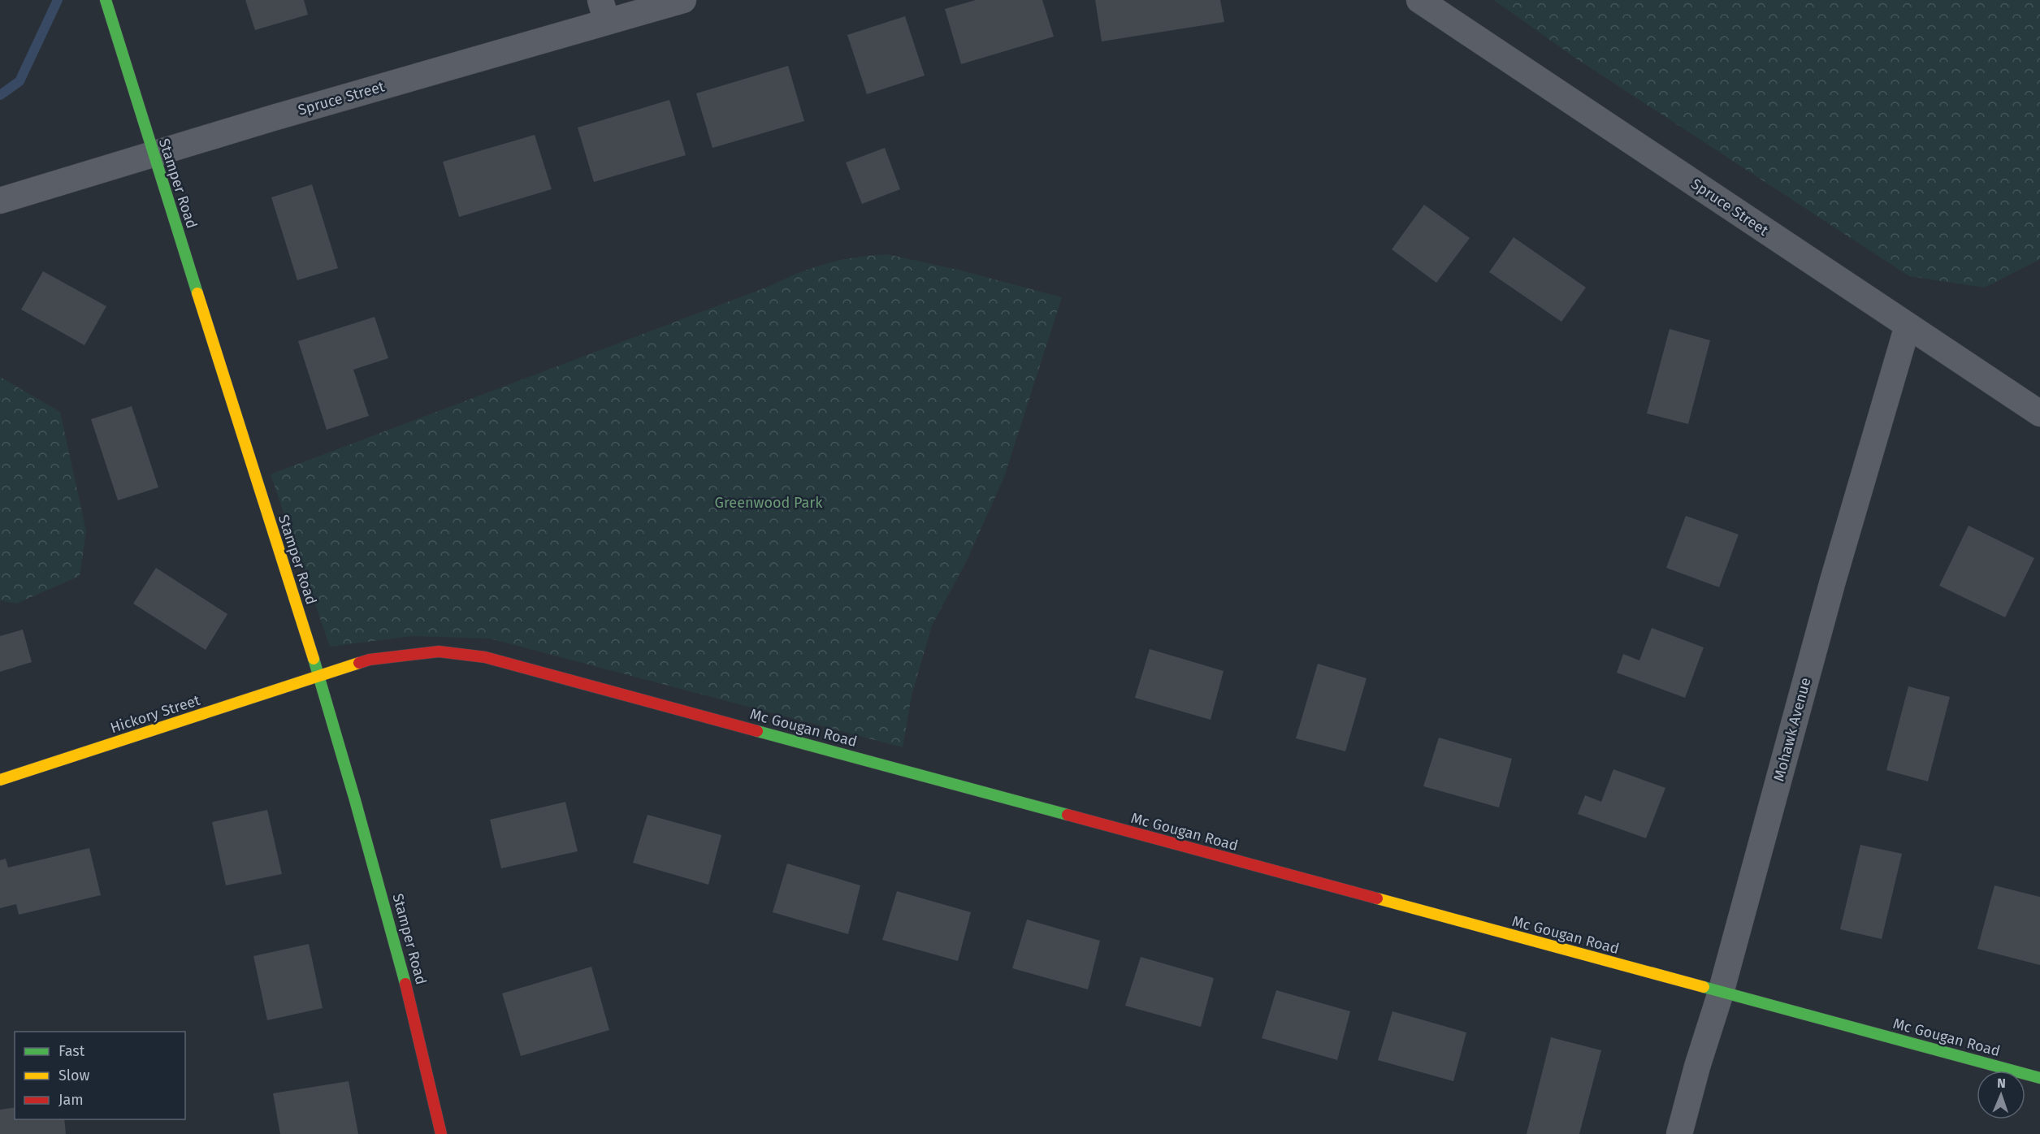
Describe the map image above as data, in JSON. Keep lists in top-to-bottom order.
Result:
{
  "streets": {
    "street": [
      "Spruce Street",
      "Stamper Road",
      "Hickory Street",
      "Mc Gougan Road",
      "Mohawk Avenue"
    ]
  },
  "crossings": [
    ["Spruce Street", "Stamper Road"],
    ["Spruce Street", "Mohawk Avenue"],
    ["Stamper Road", "Hickory Street"],
    ["Stamper Road", "Mc Gougan Road"],
    ["Hickory Street", "Mc Gougan Road"],
    ["Mc Gougan Road", "Mohawk Avenue"]
  ],
  "parks": ["Greenwood Park"],
  "legend": ["Fast", "Slow", "Jam"],
  "north": "top"
}
